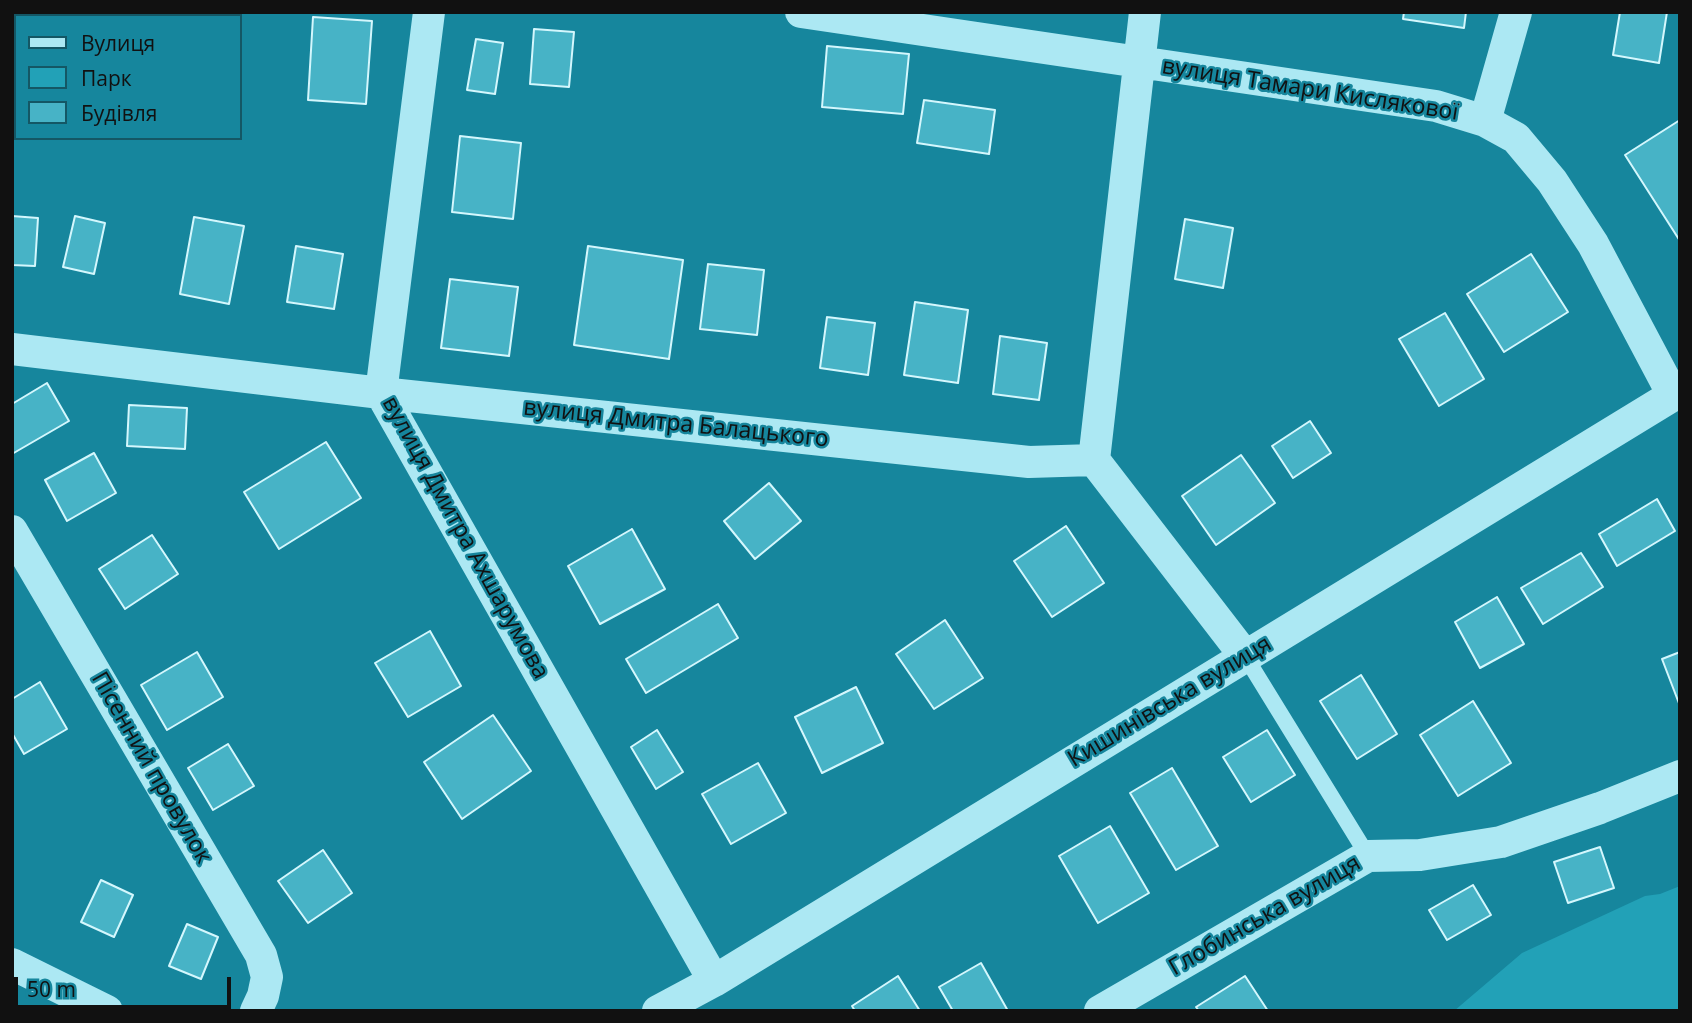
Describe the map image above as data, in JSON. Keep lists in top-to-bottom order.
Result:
{
  "streets": {
    "street": [
      "вулиця Тамари Кислякової",
      "вулиця Дмитра Балацького",
      "вулиця Дмитра Ахшарумова",
      "Кишинівська вулиця",
      "Пісенний провулок",
      "Глобинська вулиця"
    ]
  },
  "crossings": [
    ["вулиця Тамари Кислякової", "Кишинівська вулиця"],
    ["вулиця Дмитра Балацького", "вулиця Дмитра Ахшарумова"],
    ["вулиця Дмитра Ахшарумова", "Кишинівська вулиця"]
  ],
  "legend": ["Вулиця", "Парк", "Будівля"],
  "scale_bar": "50 m"
}
